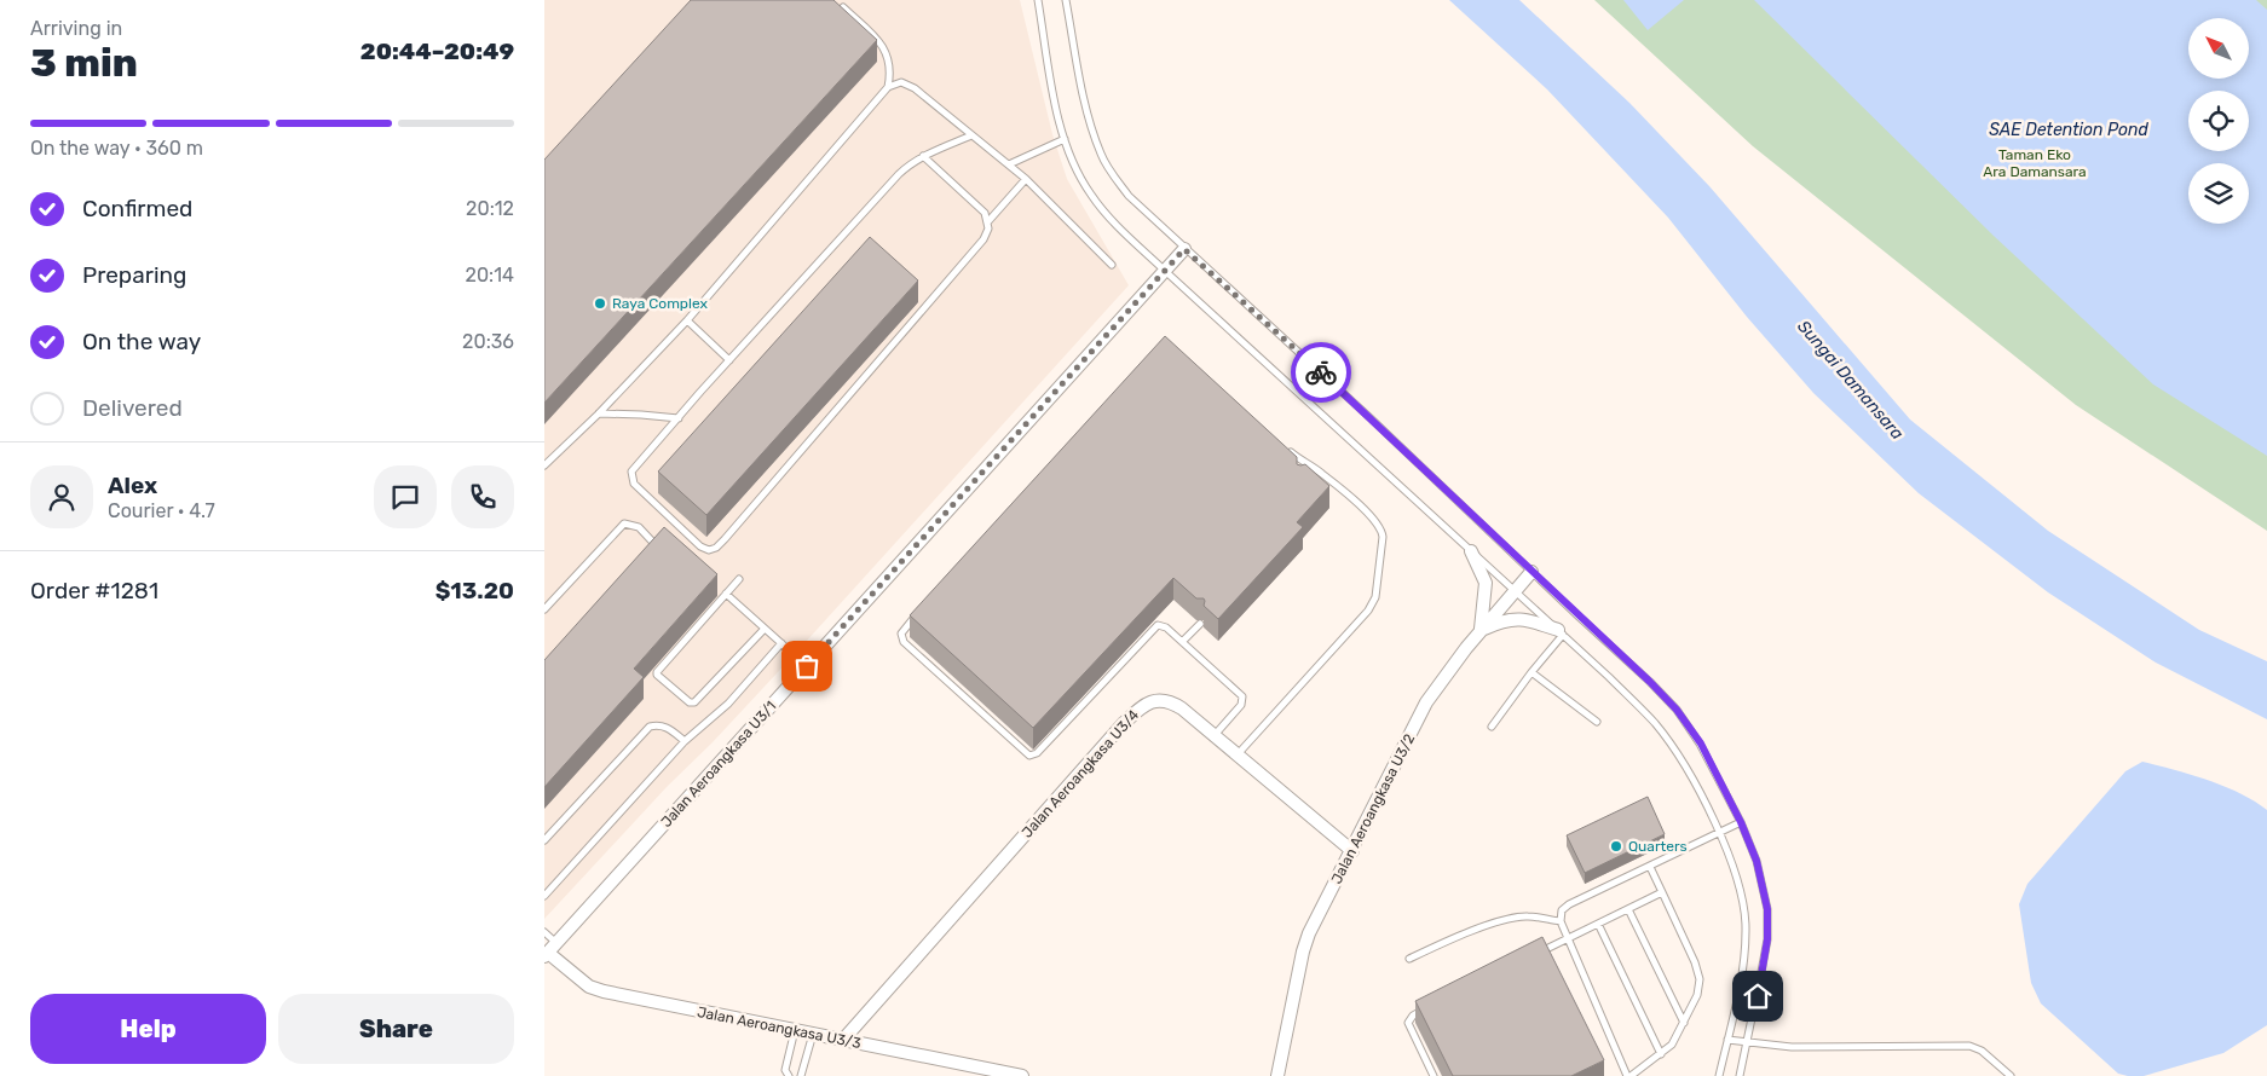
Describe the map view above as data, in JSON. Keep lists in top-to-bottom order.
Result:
{
  "streets": {
    "street": [
      "Jalan Aeroangkasa U3/1",
      "Jalan Aeroangkasa U3/4",
      "Jalan Aeroangkasa U3/2",
      "Jalan Aeroangkasa U3/3"
    ]
  },
  "crossings": [
    ["Jalan Aeroangkasa U3/1", "Jalan Aeroangkasa U3/3"],
    ["Jalan Aeroangkasa U3/4", "Jalan Aeroangkasa U3/2"],
    ["Jalan Aeroangkasa U3/4", "Jalan Aeroangkasa U3/3"]
  ],
  "water": ["SAE Detention Pond", "Sungai Damansara"],
  "parks": ["Taman Eko Ara Damansara"],
  "places": ["Raya Complex", "Quarters"],
  "north": "top left",
  "page": {
    "heading": ["3 min", "Arriving in", "20:44–20:49"],
    "panel": [
      "Alex",
      "Courier · 4.7",
      "Order #1281",
      "$13.20"
    ],
    "bar": "On the way · 360 m",
    "list": [
      ["Confirmed", "20:12"],
      ["Preparing", "20:14"],
      ["On the way", "20:36"],
      "Delivered"
    ],
    "buttons": ["Help", "Share"]
  }
}
